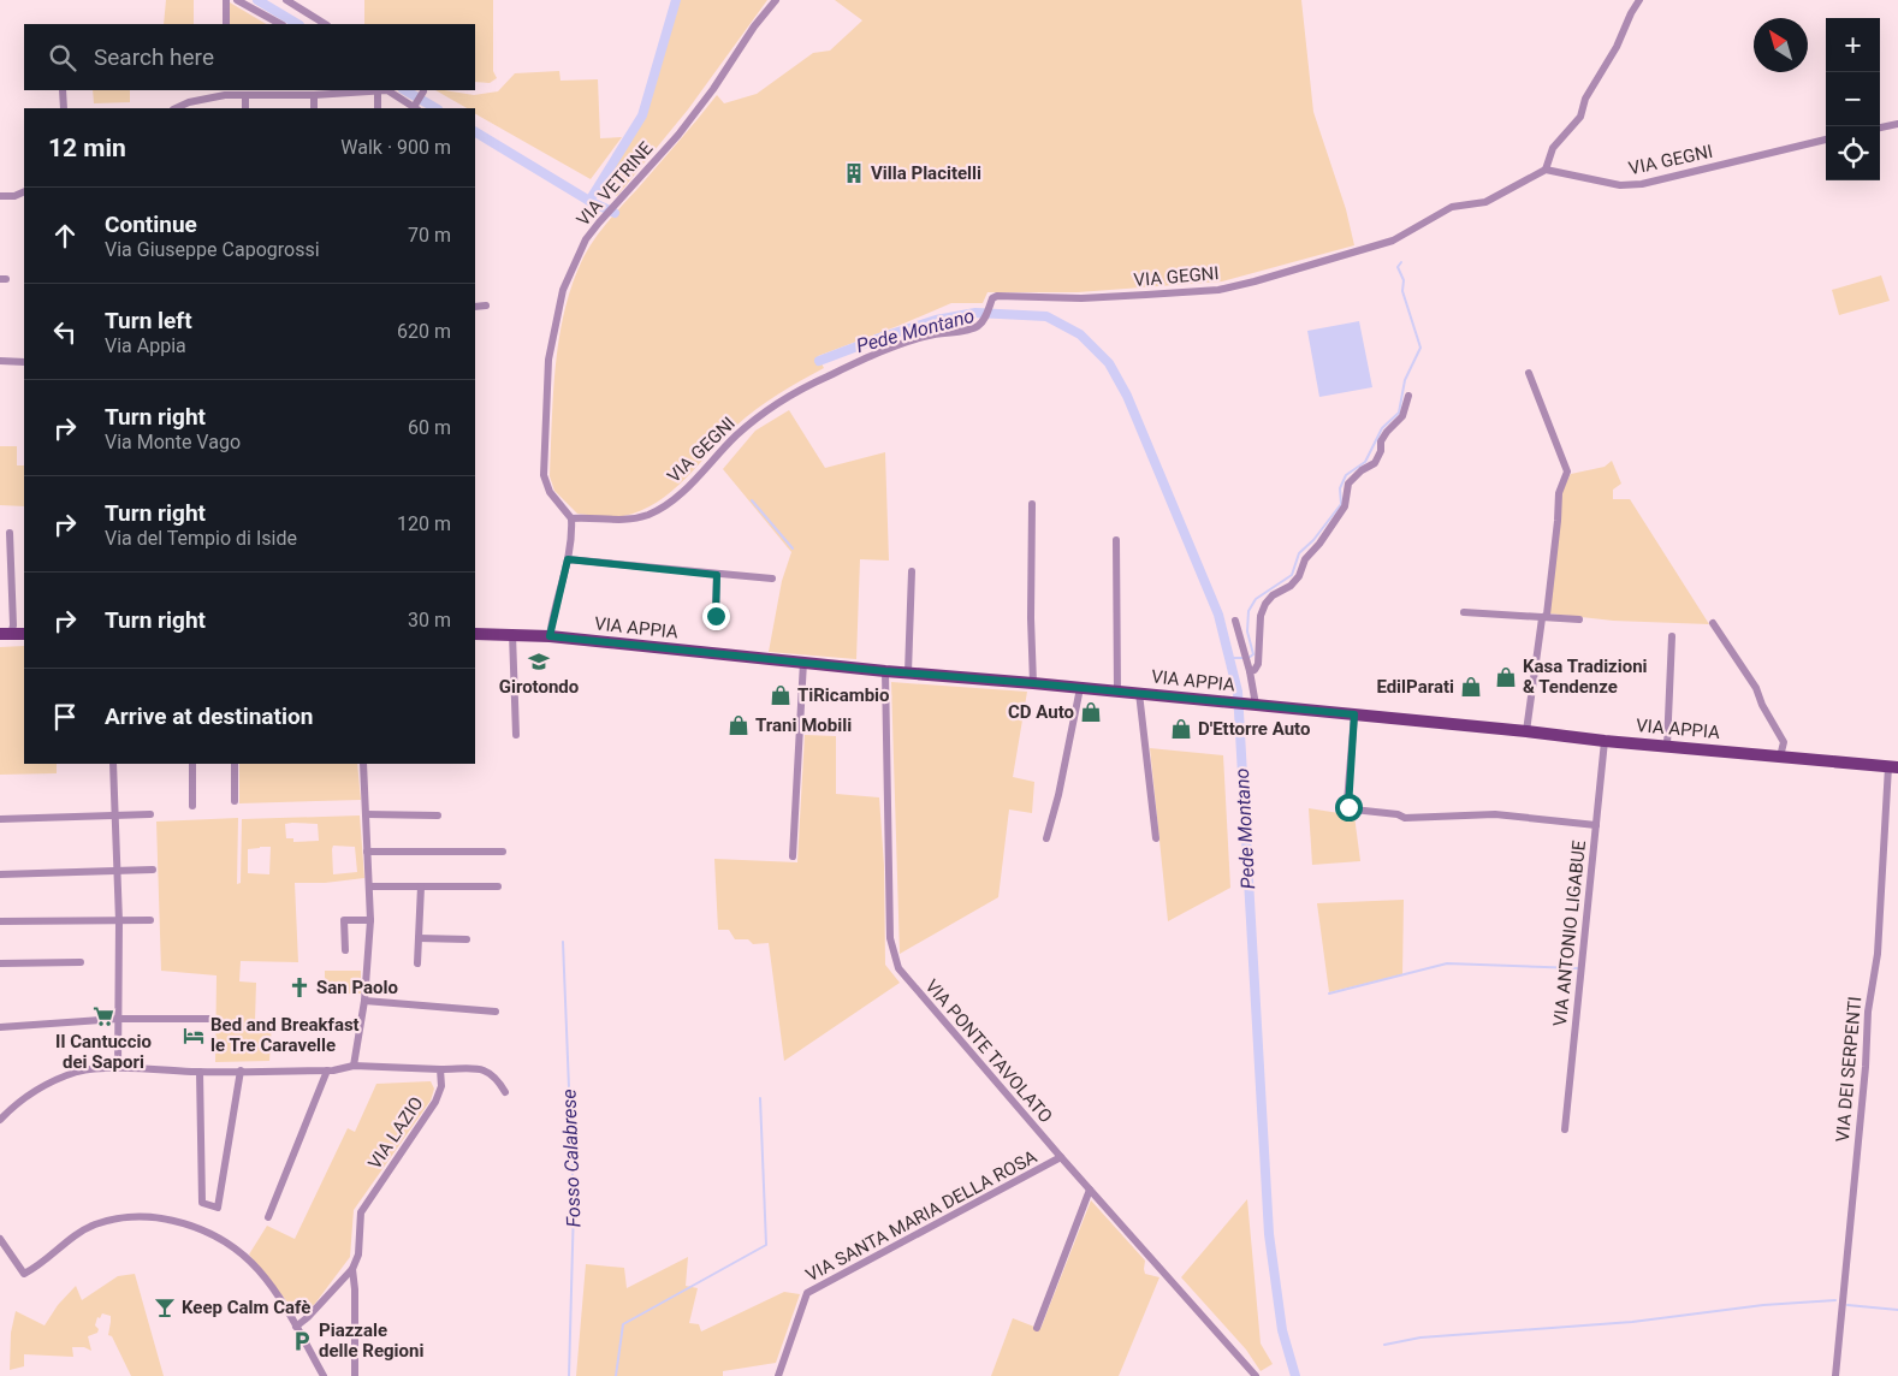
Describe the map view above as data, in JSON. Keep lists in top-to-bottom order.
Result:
{
  "streets": {
    "main road": ["VIA APPIA"],
    "street": [
      "VIA GEGNI",
      "VIA VETRINE",
      "VIA ANTONIO LIGABUE",
      "VIA PONTE TAVOLATO",
      "VIA DEI SERPENTI",
      "VIA LAZIO",
      "VIA SANTA MARIA DELLA ROSA"
    ]
  },
  "crossings": [
    ["VIA GEGNI", "VIA VETRINE"],
    ["VIA APPIA", "VIA ANTONIO LIGABUE"],
    ["VIA APPIA", "VIA PONTE TAVOLATO"],
    ["VIA APPIA", "VIA DEI SERPENTI"],
    ["VIA PONTE TAVOLATO", "VIA SANTA MARIA DELLA ROSA"]
  ],
  "water": ["Pede Montano", "Fosso Calabrese"],
  "places": {
    "building": ["Villa Placitelli"],
    "school or university": ["Girotondo"],
    "shop": [
      "Kasa Tradizioni & Tendenze",
      "EdilParati",
      "TiRicambio",
      "CD Auto",
      "Trani Mobili",
      "D'Ettorre Auto"
    ],
    "church": ["San Paolo"],
    "supermarket": ["Il Cantuccio dei Sapori"],
    "hotel": ["Bed and Breakfast le Tre Caravelle"],
    "bar": ["Keep Calm Cafè"],
    "parking": ["Piazzale delle Regioni"]
  },
  "north": "top left",
  "page": {
    "map_buttons": ["+", "−"],
    "search": "Search here",
    "heading": ["12 min", "Walk · 900 m"],
    "list": [
      ["Continue", "Via Giuseppe Capogrossi", "70 m"],
      ["Turn left", "Via Appia", "620 m"],
      ["Turn right", "Via Monte Vago", "60 m"],
      ["Turn right", "Via del Tempio di Iside", "120 m"],
      ["Turn right", "30 m"],
      "Arrive at destination"
    ]
  }
}
